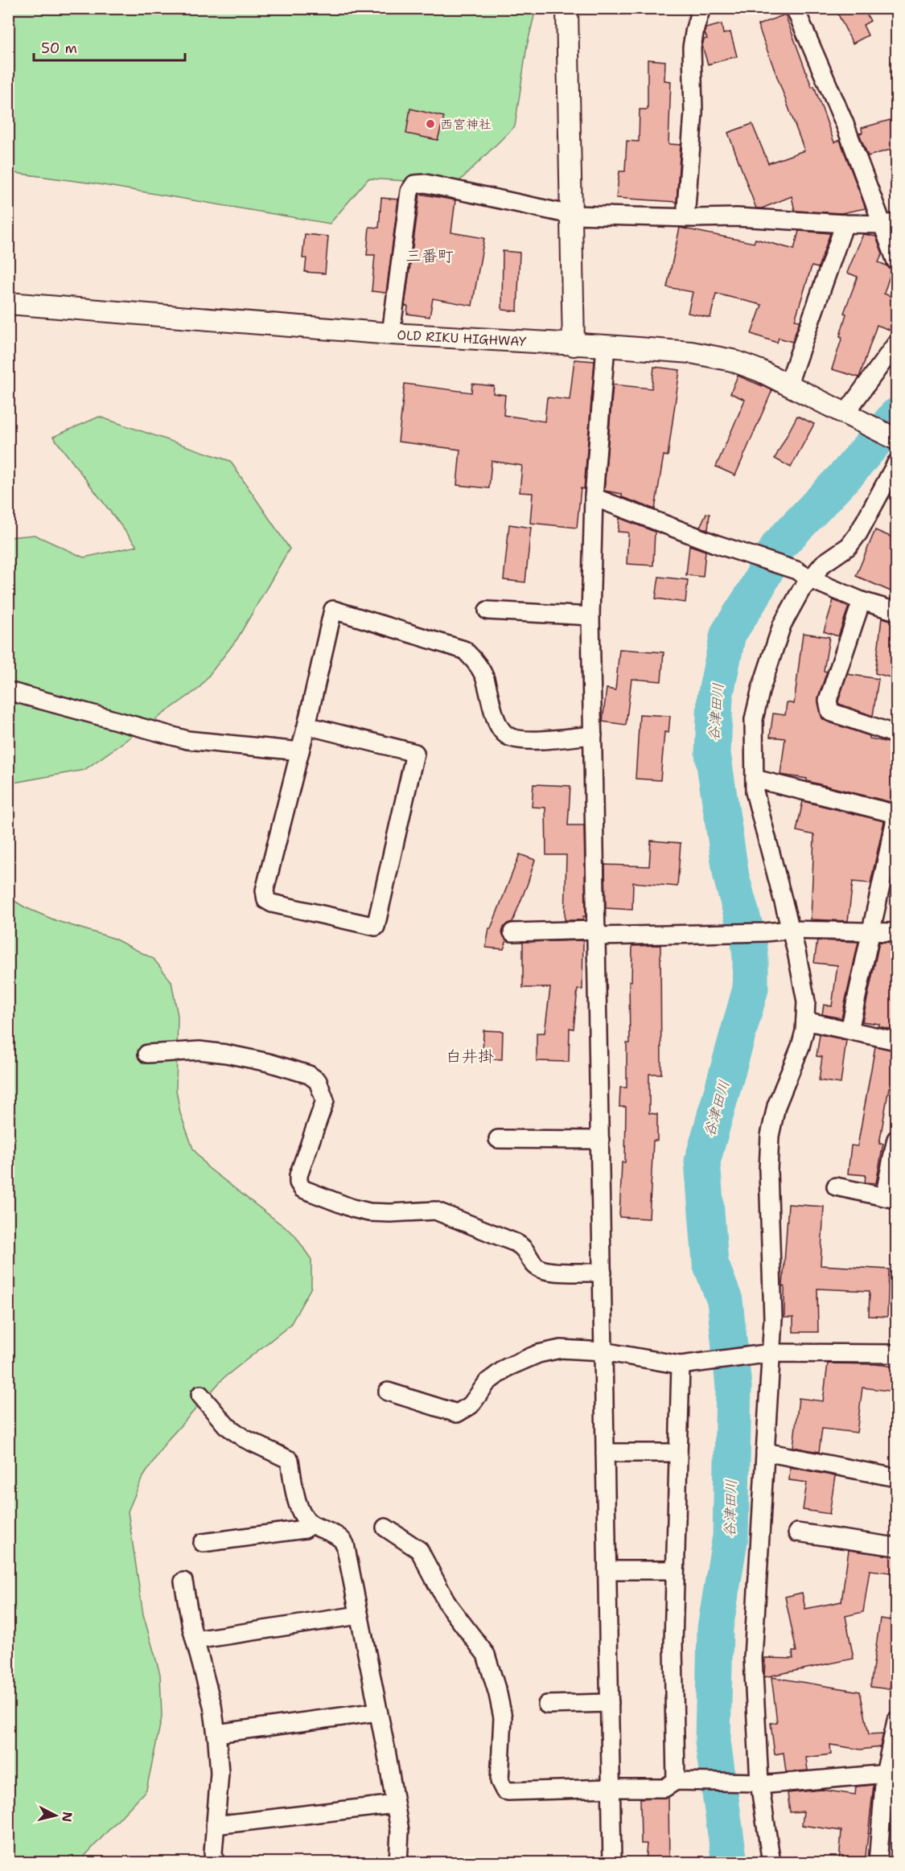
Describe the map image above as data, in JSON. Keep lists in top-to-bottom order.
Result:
{
  "streets": {
    "street": ["OLD RIKU HIGHWAY"]
  },
  "districts": ["三番町", "白井掛"],
  "water": ["谷津田川"],
  "places": ["西宮神社"],
  "scale_bar": "50 m",
  "north": "right"
}
